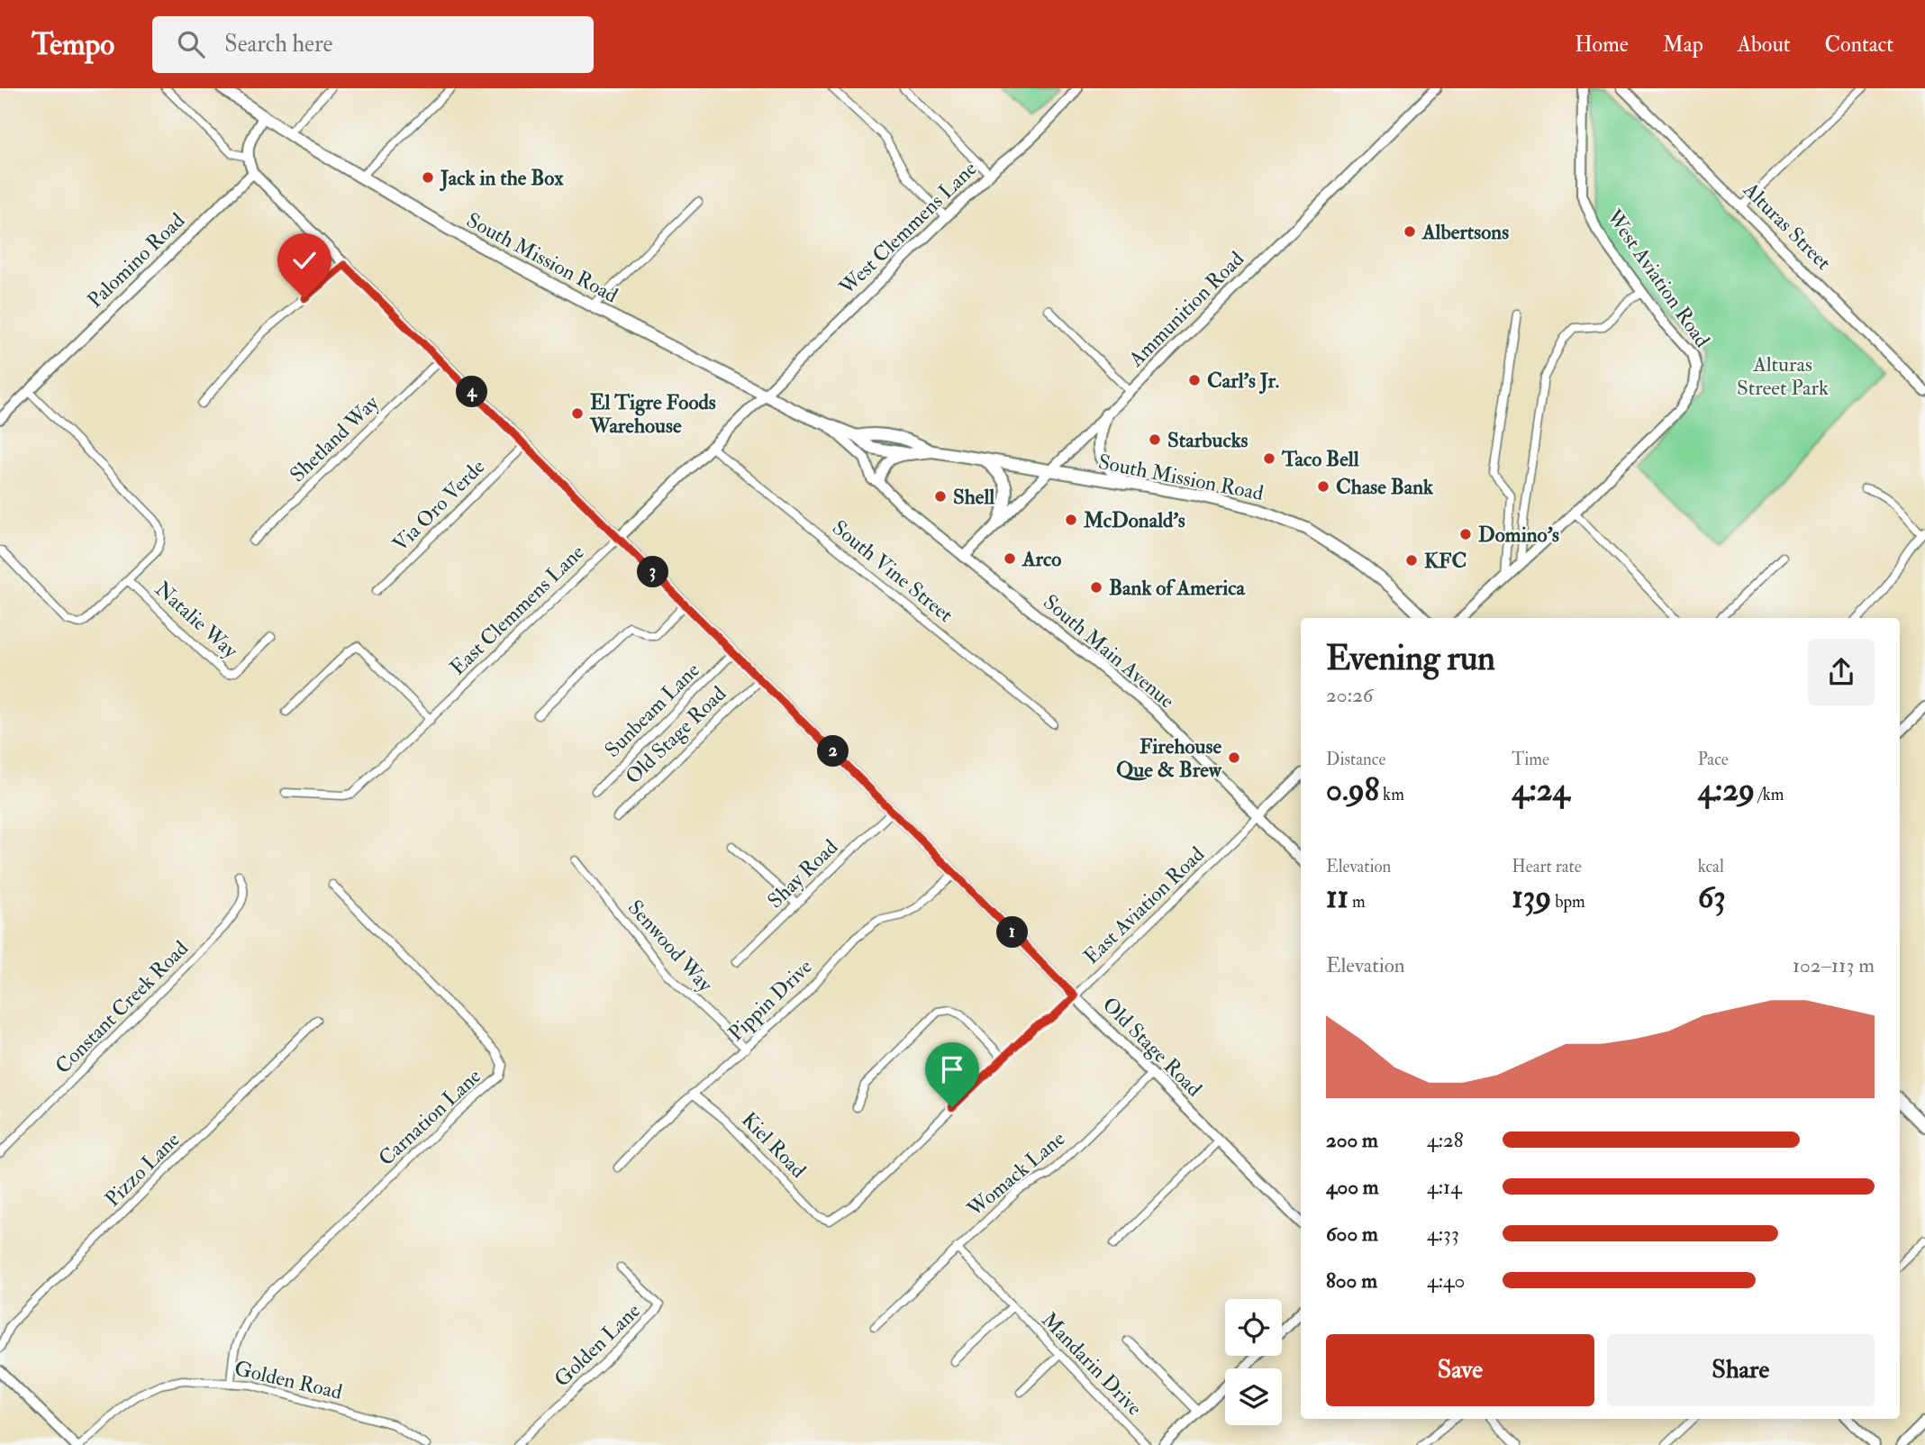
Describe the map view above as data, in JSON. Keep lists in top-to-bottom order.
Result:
{
  "streets": {
    "main road": ["South Mission Road"],
    "street": [
      "Alturas Street",
      "West Clemmens Lane",
      "Palomino Road",
      "West Aviation Road",
      "Ammunition Road",
      "Shetland Way",
      "Via Oro Verde",
      "South Vine Street",
      "East Clemmens Lane",
      "Natalie Way",
      "South Main Avenue",
      "Sunbeam Lane",
      "Old Stage Road",
      "Shay Road",
      "East Aviation Road",
      "Senwood Way",
      "Pippin Drive",
      "Constant Creek Road",
      "Carnation Lane",
      "Kiel Road",
      "Pizzo Lane",
      "Womack Lane",
      "Golden Lane",
      "Mandarin Drive",
      "Golden Road"
    ]
  },
  "crossings": [
    ["West Clemmens Lane", "South Mission Road"],
    ["West Clemmens Lane", "East Clemmens Lane"],
    ["South Mission Road", "Ammunition Road"],
    ["South Mission Road", "East Clemmens Lane"],
    ["South Mission Road", "South Main Avenue"],
    ["Palomino Road", "Old Stage Road"],
    ["Ammunition Road", "South Main Avenue"],
    ["Shetland Way", "Old Stage Road"],
    ["Via Oro Verde", "Old Stage Road"],
    ["South Vine Street", "East Clemmens Lane"],
    ["East Clemmens Lane", "Old Stage Road"],
    ["South Main Avenue", "East Aviation Road"],
    ["Sunbeam Lane", "Old Stage Road"],
    ["Old Stage Road", "Shay Road"],
    ["Old Stage Road", "East Aviation Road"],
    ["Old Stage Road", "Pippin Drive"],
    ["Old Stage Road", "Womack Lane"],
    ["East Aviation Road", "Kiel Road"],
    ["Senwood Way", "Pippin Drive"],
    ["Pippin Drive", "Kiel Road"],
    ["Carnation Lane", "Golden Road"],
    ["Womack Lane", "Mandarin Drive"]
  ],
  "parks": ["Alturas Street Park"],
  "places": [
    "Jack in the Box",
    "Albertsons",
    "Carl's Jr.",
    "El Tigre Foods Warehouse",
    "Starbucks",
    "Taco Bell",
    "Chase Bank",
    "Shell",
    "McDonald's",
    "Domino's",
    "Arco",
    "KFC",
    "Bank of America",
    "Firehouse Que & Brew"
  ],
  "page": {
    "header": "Tempo",
    "search": "Search here",
    "nav": [
      "Home",
      "Map",
      "About",
      "Contact"
    ],
    "pins": [
      "4",
      "3",
      "2",
      "1"
    ],
    "heading": ["Evening run", "20:26"],
    "stats": [
      ["Distance", "0.98 km"],
      ["Time", "4:24"],
      ["Pace", "4:29 /km"],
      ["Elevation", "11 m"],
      ["Heart rate", "139 bpm"],
      ["kcal", "63"]
    ],
    "chart": ["Elevation", "102–113 m"],
    "list": [
      {
        "name": "200 m",
        "note": "4:28"
      },
      {
        "name": "400 m",
        "note": "4:14"
      },
      {
        "name": "600 m",
        "note": "4:33"
      },
      {
        "name": "800 m",
        "note": "4:40"
      }
    ],
    "buttons": ["Save", "Share"]
  }
}
